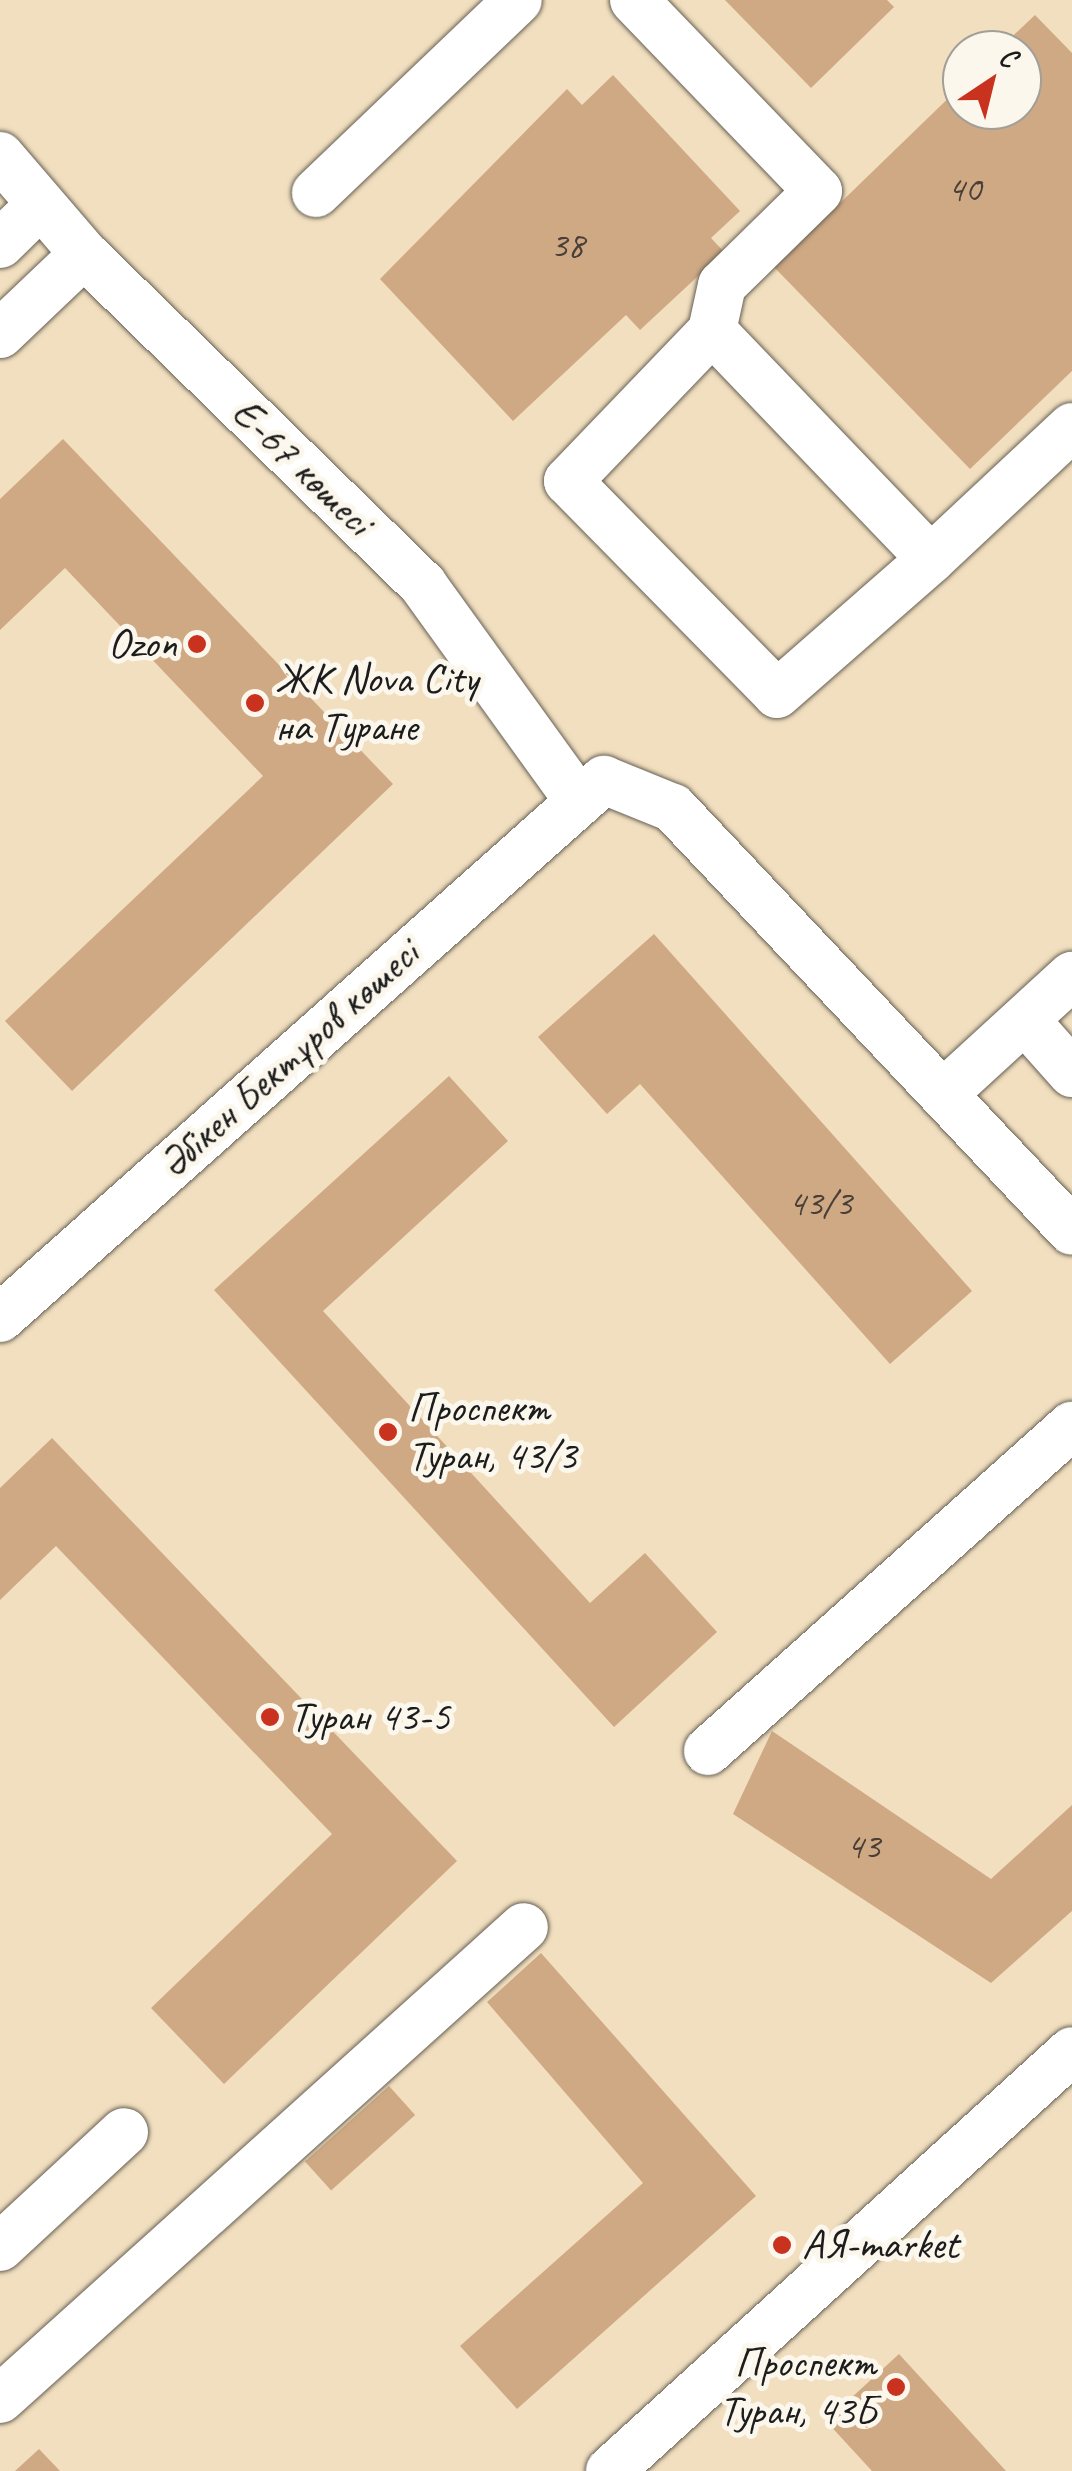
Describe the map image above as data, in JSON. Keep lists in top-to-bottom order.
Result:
{
  "streets": {
    "street": ["Е-67 көшесі", "Әбікен Бектұров көшесі"]
  },
  "crossings": [
    ["Е-67 көшесі", "Әбікен Бектұров көшесі"]
  ],
  "places": [
    "Ozon",
    "ЖК Nova City на Туране",
    "Проспект Туран, 43/3",
    "Туран 43-5",
    "АЯ-market",
    "Проспект Туран, 43Б"
  ],
  "house_numbers": [
    "40",
    "38",
    "43/3",
    "43"
  ],
  "north": "top right"
}
